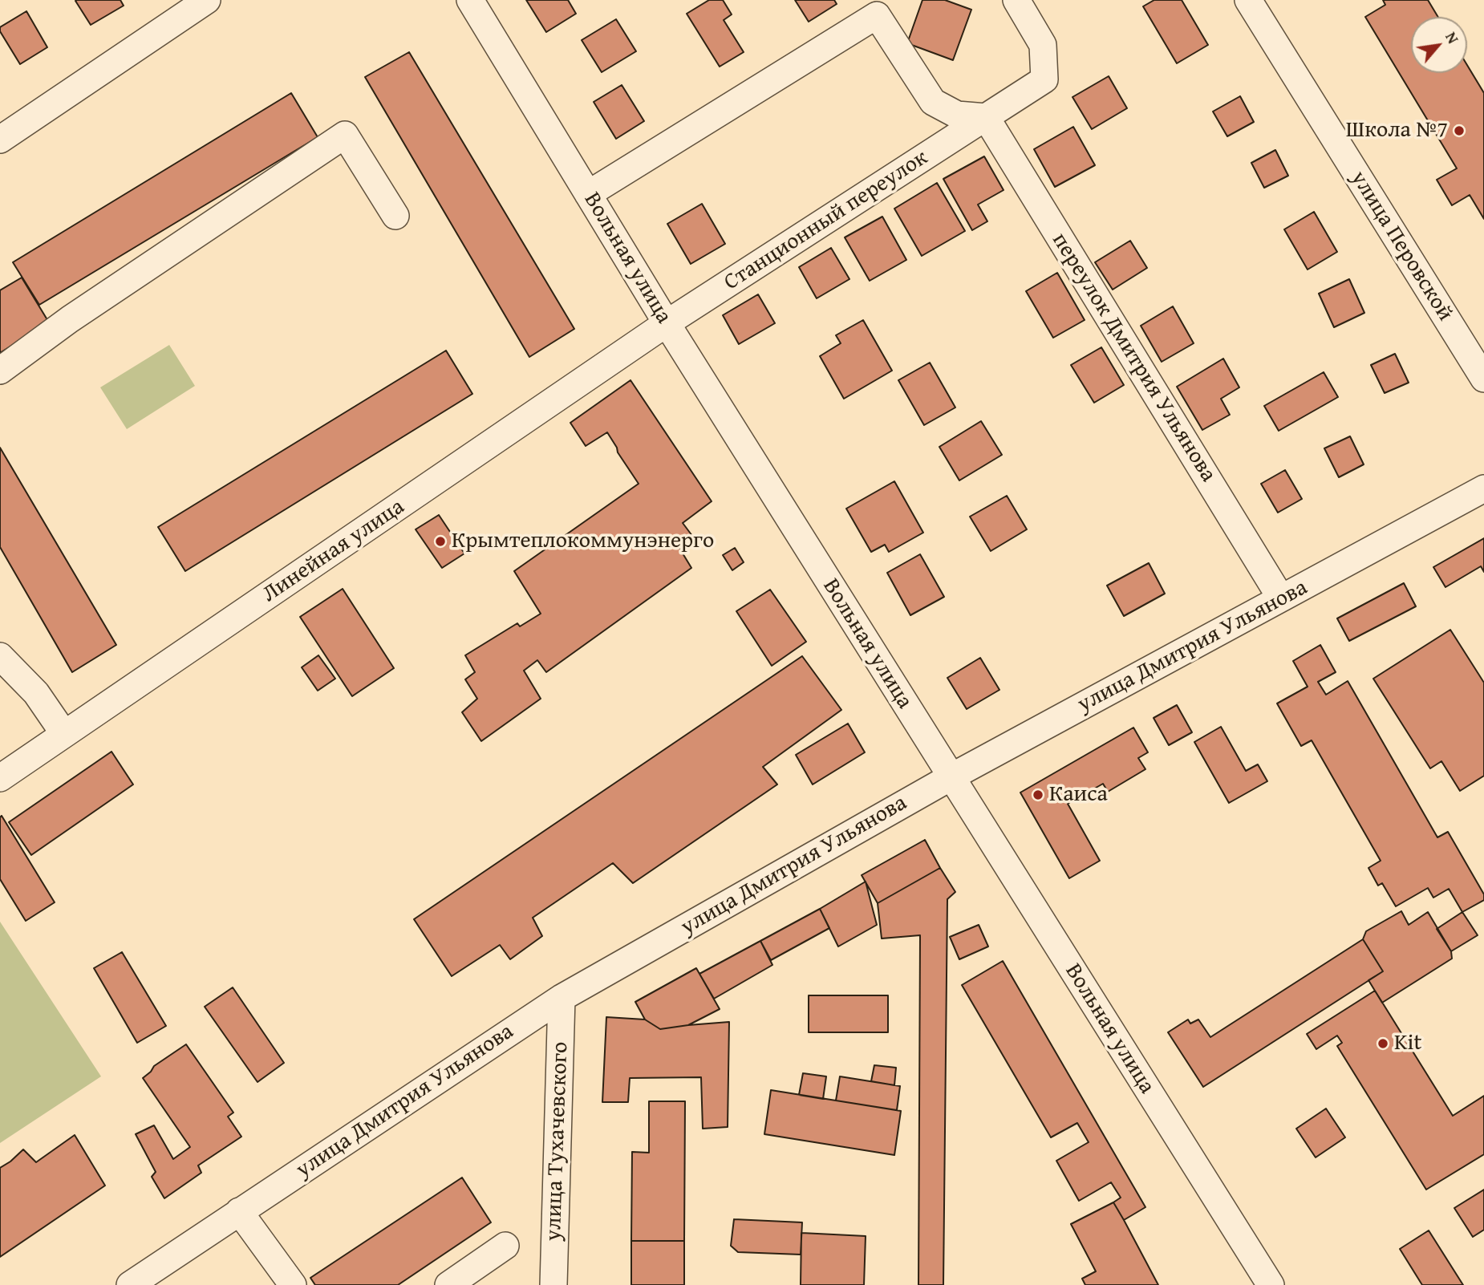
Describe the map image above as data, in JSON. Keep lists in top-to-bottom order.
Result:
{
  "streets": {
    "street": [
      "Станционный переулок",
      "улица Перовской",
      "Вольная улица",
      "переулок Дмитрия Ульянова",
      "Линейная улица",
      "улица Дмитрия Ульянова",
      "улица Тухачевского"
    ]
  },
  "crossings": [
    ["Станционный переулок", "Вольная улица"],
    ["Станционный переулок", "переулок Дмитрия Ульянова"],
    ["Станционный переулок", "Линейная улица"],
    ["Вольная улица", "Линейная улица"],
    ["Вольная улица", "улица Дмитрия Ульянова"],
    ["переулок Дмитрия Ульянова", "улица Дмитрия Ульянова"],
    ["улица Дмитрия Ульянова", "улица Тухачевского"]
  ],
  "places": [
    "Школа №7",
    "Крымтеплокоммунэнерго",
    "Каиса",
    "Kit"
  ],
  "north": "top right"
}
